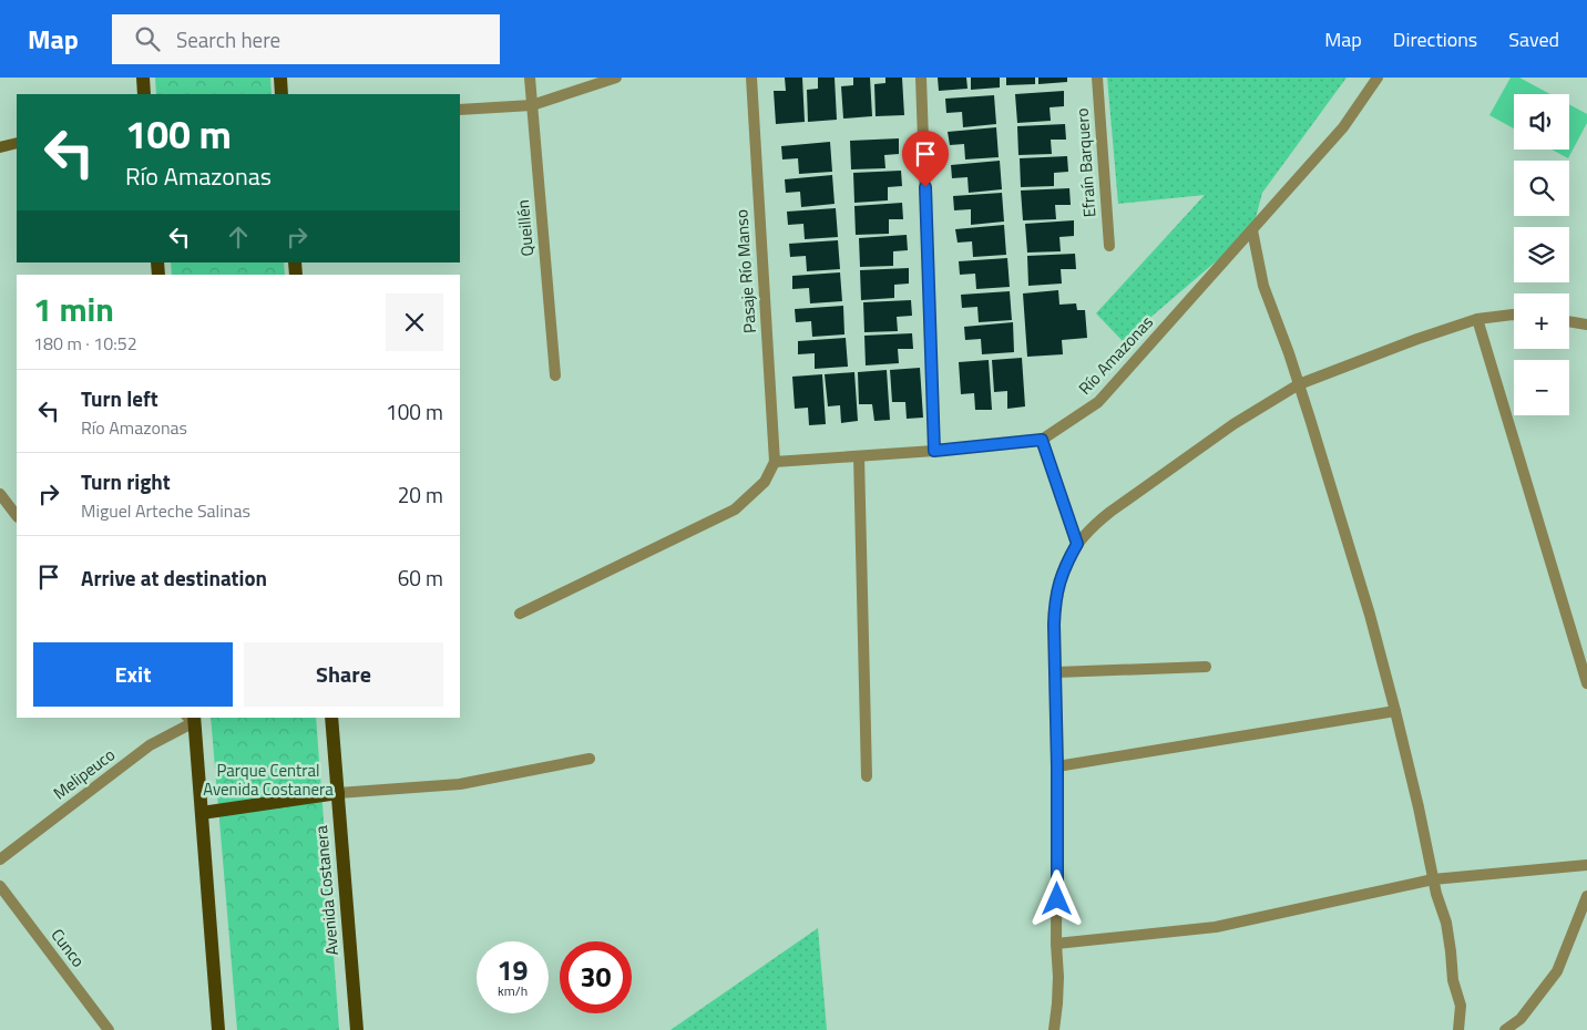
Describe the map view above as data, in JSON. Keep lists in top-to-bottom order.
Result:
{
  "streets": {
    "main road": ["Avenida Costanera"],
    "street": [
      "Efraín Barquero",
      "Queillén",
      "Pasaje Río Manso",
      "Río Amazonas",
      "Melipeuco",
      "Cunco"
    ]
  },
  "crossings": [
    ["Pasaje Río Manso", "Río Amazonas"]
  ],
  "parks": ["Parque Central Avenida Costanera"],
  "page": {
    "header": "Map",
    "search": "Search here",
    "nav": ["Map", "Directions", "Saved"],
    "map_buttons": ["+", "−"],
    "turn": ["100 m", "Río Amazonas"],
    "heading": ["1 min", "180 m · 10:52"],
    "list": [
      {
        "name": "Turn left",
        "note": "Río Amazonas",
        "value": "100 m"
      },
      {
        "name": "Turn right",
        "note": "Miguel Arteche Salinas",
        "value": "20 m"
      },
      {
        "name": "Arrive at destination",
        "value": "60 m"
      }
    ],
    "buttons": ["Exit", "Share"],
    "speed": "19 km/h",
    "limit": "30"
  }
}
